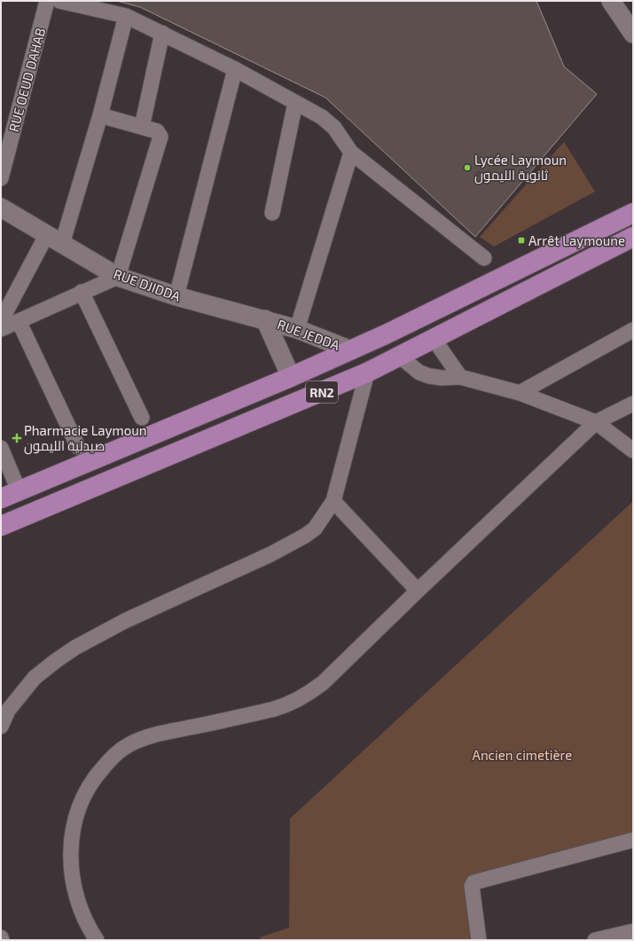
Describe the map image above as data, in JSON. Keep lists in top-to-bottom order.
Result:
{
  "streets": {
    "highway": ["RN2"],
    "street": ["RUE OEUD DAHAB", "RUE DJIDDA", "RUE JEDDA"]
  },
  "crossings": [
    ["RUE DJIDDA", "RUE JEDDA"],
    ["RUE JEDDA", "RN2"]
  ],
  "parks": ["Ancien cimetière"],
  "places": {
    "other": ["Lycée Laymoun ثانوية الليمون"],
    "transit": ["Arrêt Laymoune"],
    "health": ["Pharmacie Laymoun صيدلية الليمون"]
  }
}
